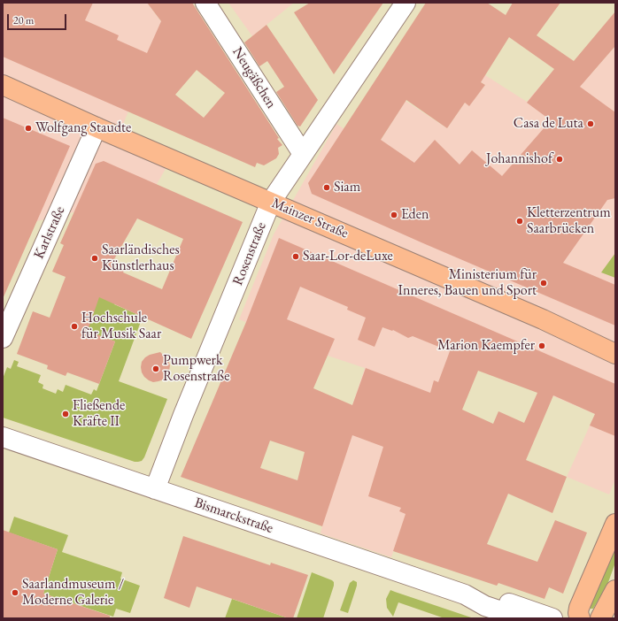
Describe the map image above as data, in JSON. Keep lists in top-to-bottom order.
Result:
{
  "streets": {
    "main road": ["Mainzer Straße"],
    "street": [
      "Neugäßchen",
      "Karlstraße",
      "Rosenstraße",
      "Bismarckstraße"
    ]
  },
  "crossings": [
    ["Neugäßchen", "Rosenstraße"],
    ["Mainzer Straße", "Karlstraße"],
    ["Mainzer Straße", "Rosenstraße"],
    ["Rosenstraße", "Bismarckstraße"]
  ],
  "places": [
    "Casa de Luta",
    "Wolfgang Staudte",
    "Johannishof",
    "Siam",
    "Eden",
    "Kletterzentrum Saarbrücken",
    "Saar-Lor-deLuxe",
    "Saarländisches Künstlerhaus",
    "Ministerium für Inneres, Bauen und Sport",
    "Hochschule für Musik Saar",
    "Marion Kaempfer",
    "Pumpwerk Rosenstraße",
    "Fließende Kräfte II",
    "Saarlandmuseum / Moderne Galerie"
  ],
  "scale_bar": "20 m"
}
